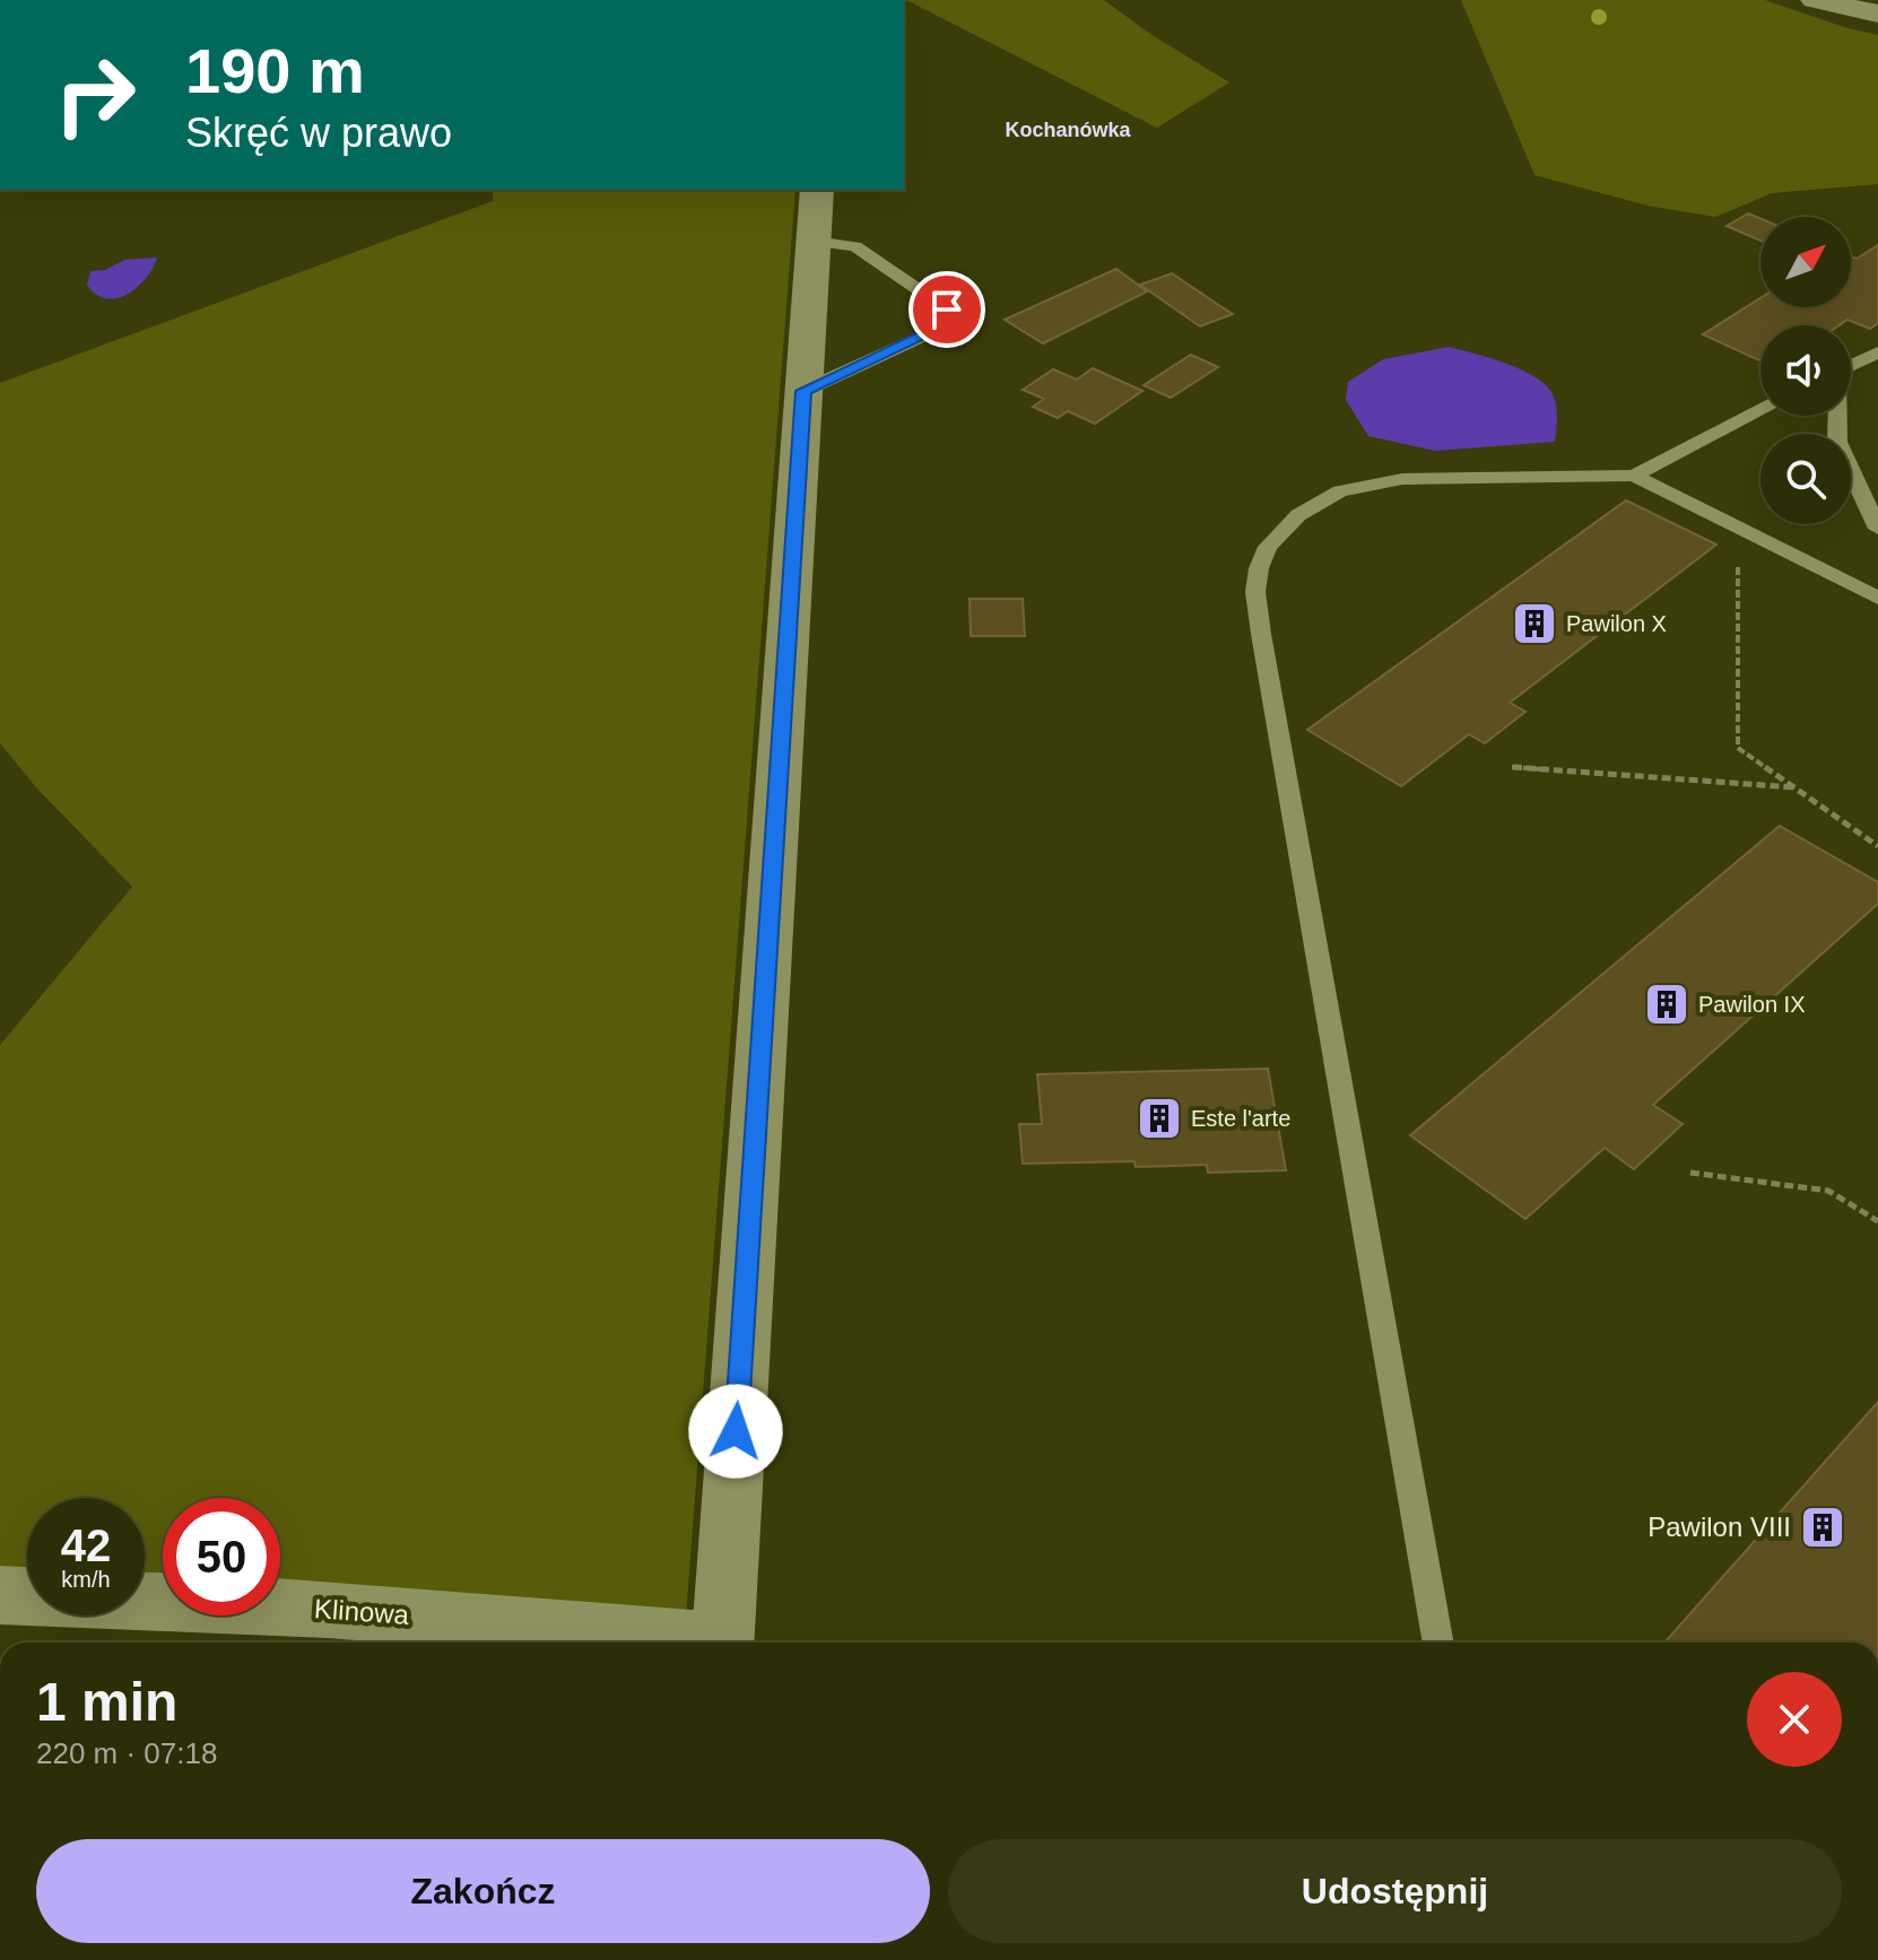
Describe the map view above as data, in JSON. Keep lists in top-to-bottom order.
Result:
{
  "streets": {
    "main road": ["Klinowa"]
  },
  "districts": ["Kochanówka"],
  "places": {
    "building": [
      "Pawilon X",
      "Pawilon IX",
      "Este l'arte",
      "Pawilon VIII"
    ]
  },
  "north": "top right",
  "page": {
    "turn": ["190 m", "Skręć w prawo"],
    "speed": "42 km/h",
    "limit": "50",
    "heading": ["1 min", "220 m · 07:18"],
    "buttons": ["Zakończ", "Udostępnij"]
  }
}
